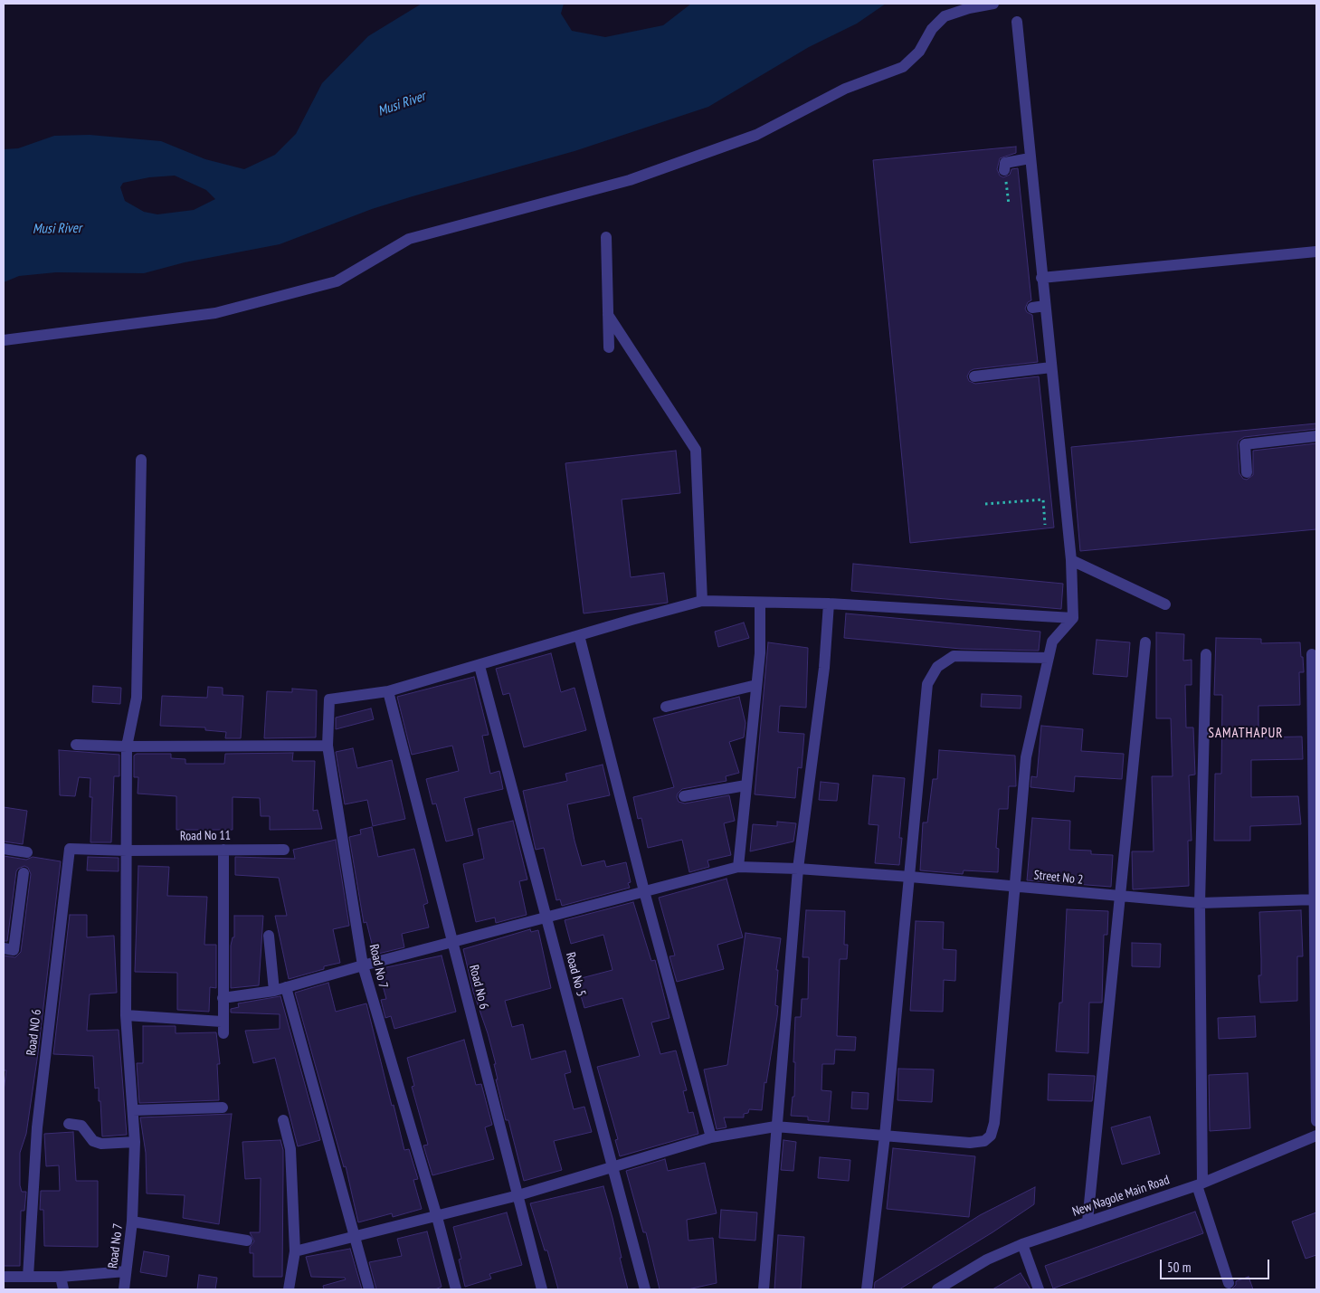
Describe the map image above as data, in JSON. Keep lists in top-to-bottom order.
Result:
{
  "streets": {
    "street": [
      "Road No 11",
      "Street No 2",
      "Road No 7",
      "Road No 5",
      "Road No 6",
      "Road NO 6",
      "New Nagole Main Road"
    ]
  },
  "crossings": [
    ["Road No 11", "Road No 7"],
    ["Road No 11", "Road NO 6"],
    ["Street No 2", "Road No 7"],
    ["Street No 2", "Road No 5"],
    ["Street No 2", "Road No 6"],
    ["Road No 7", "Road No 6"],
    ["Road No 7", "Road NO 6"]
  ],
  "districts": ["SAMATHAPUR"],
  "water": ["Musi River"],
  "scale_bar": "50 m"
}
